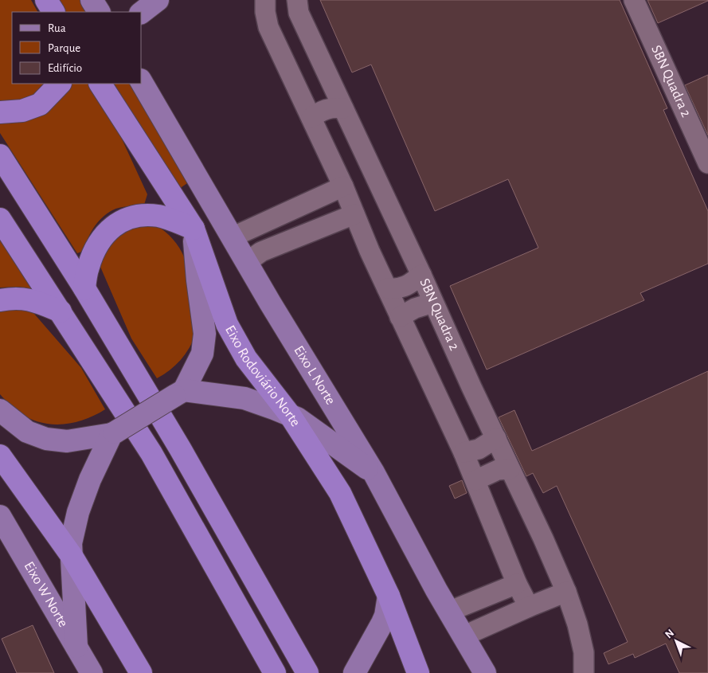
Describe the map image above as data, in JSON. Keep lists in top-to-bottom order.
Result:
{
  "streets": {
    "highway": ["Eixo Rodoviário Norte"],
    "main road": ["Eixo L Norte", "Eixo W Norte"],
    "street": ["SBN Quadra 2"]
  },
  "legend": ["Rua", "Parque", "Edifício"],
  "north": "top left"
}
